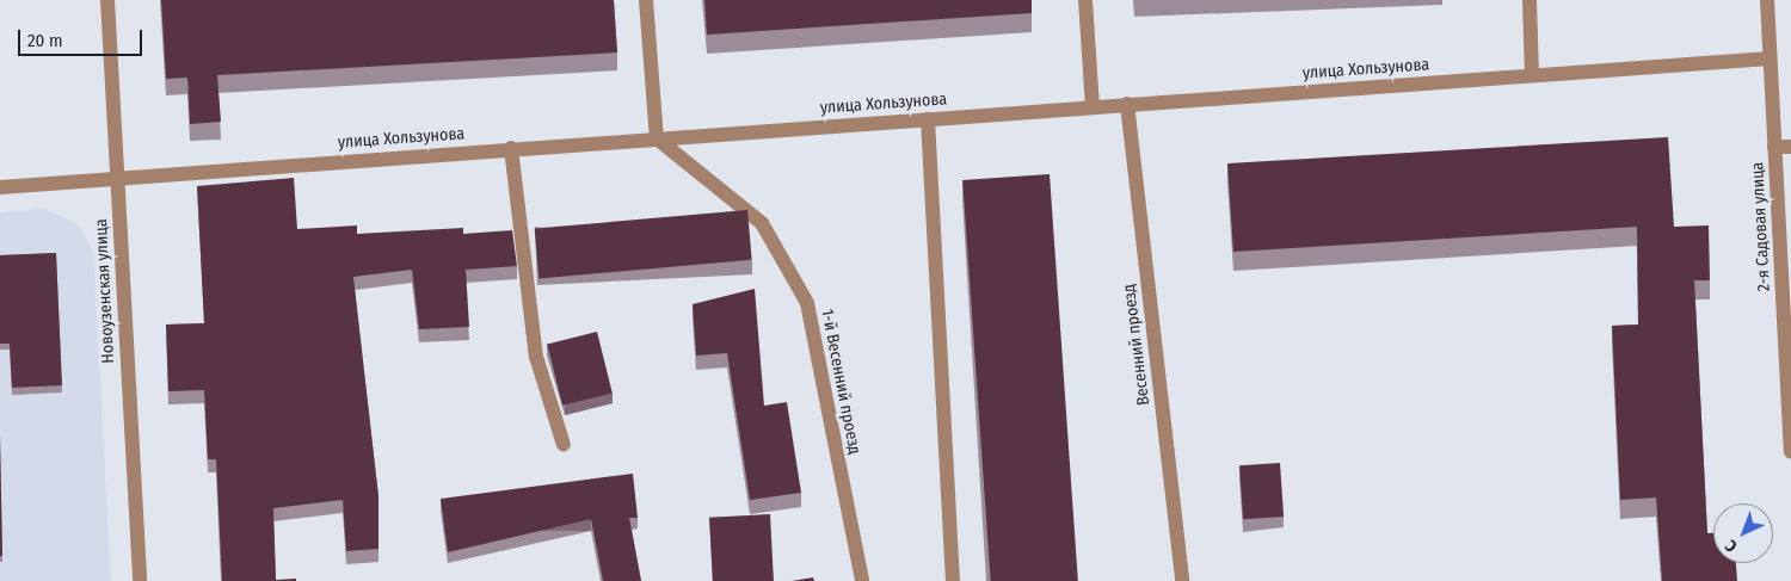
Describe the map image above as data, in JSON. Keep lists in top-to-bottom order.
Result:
{
  "streets": {
    "street": [
      "улица Хользунова",
      "2-я Садовая улица",
      "Новоузенская улица",
      "Весенний проезд",
      "1-й Весенний проезд"
    ]
  },
  "crossings": [
    ["улица Хользунова", "2-я Садовая улица"],
    ["улица Хользунова", "Новоузенская улица"],
    ["улица Хользунова", "Весенний проезд"],
    ["улица Хользунова", "1-й Весенний проезд"]
  ],
  "scale_bar": "20 m",
  "north": "bottom left"
}
